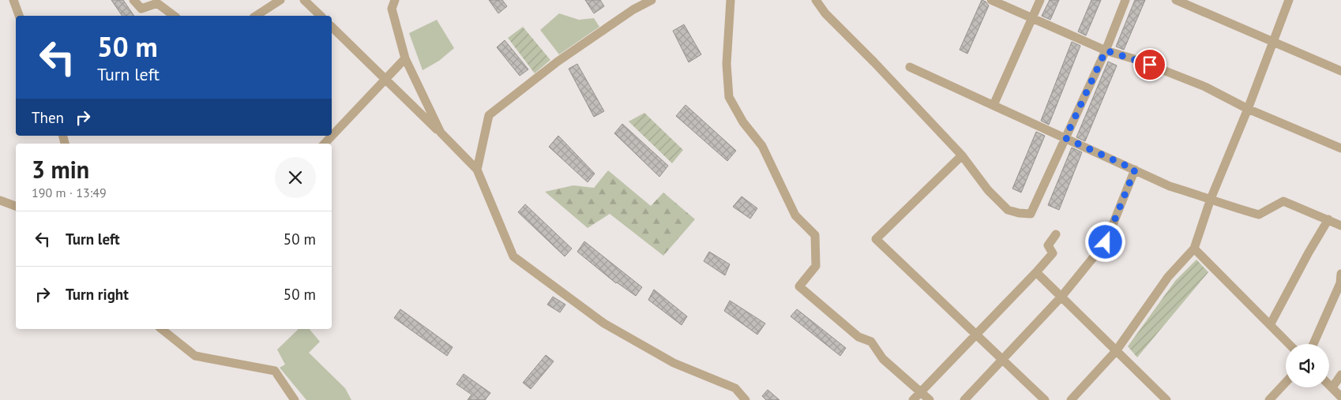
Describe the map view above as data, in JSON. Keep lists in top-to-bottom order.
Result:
{
  "page": {
    "turn": ["50 m", "Turn left"],
    "then": "Then",
    "heading": ["3 min", "190 m · 13:49"],
    "list": [
      {
        "name": "Turn left",
        "value": "50 m"
      },
      {
        "name": "Turn right",
        "value": "50 m"
      }
    ]
  }
}
